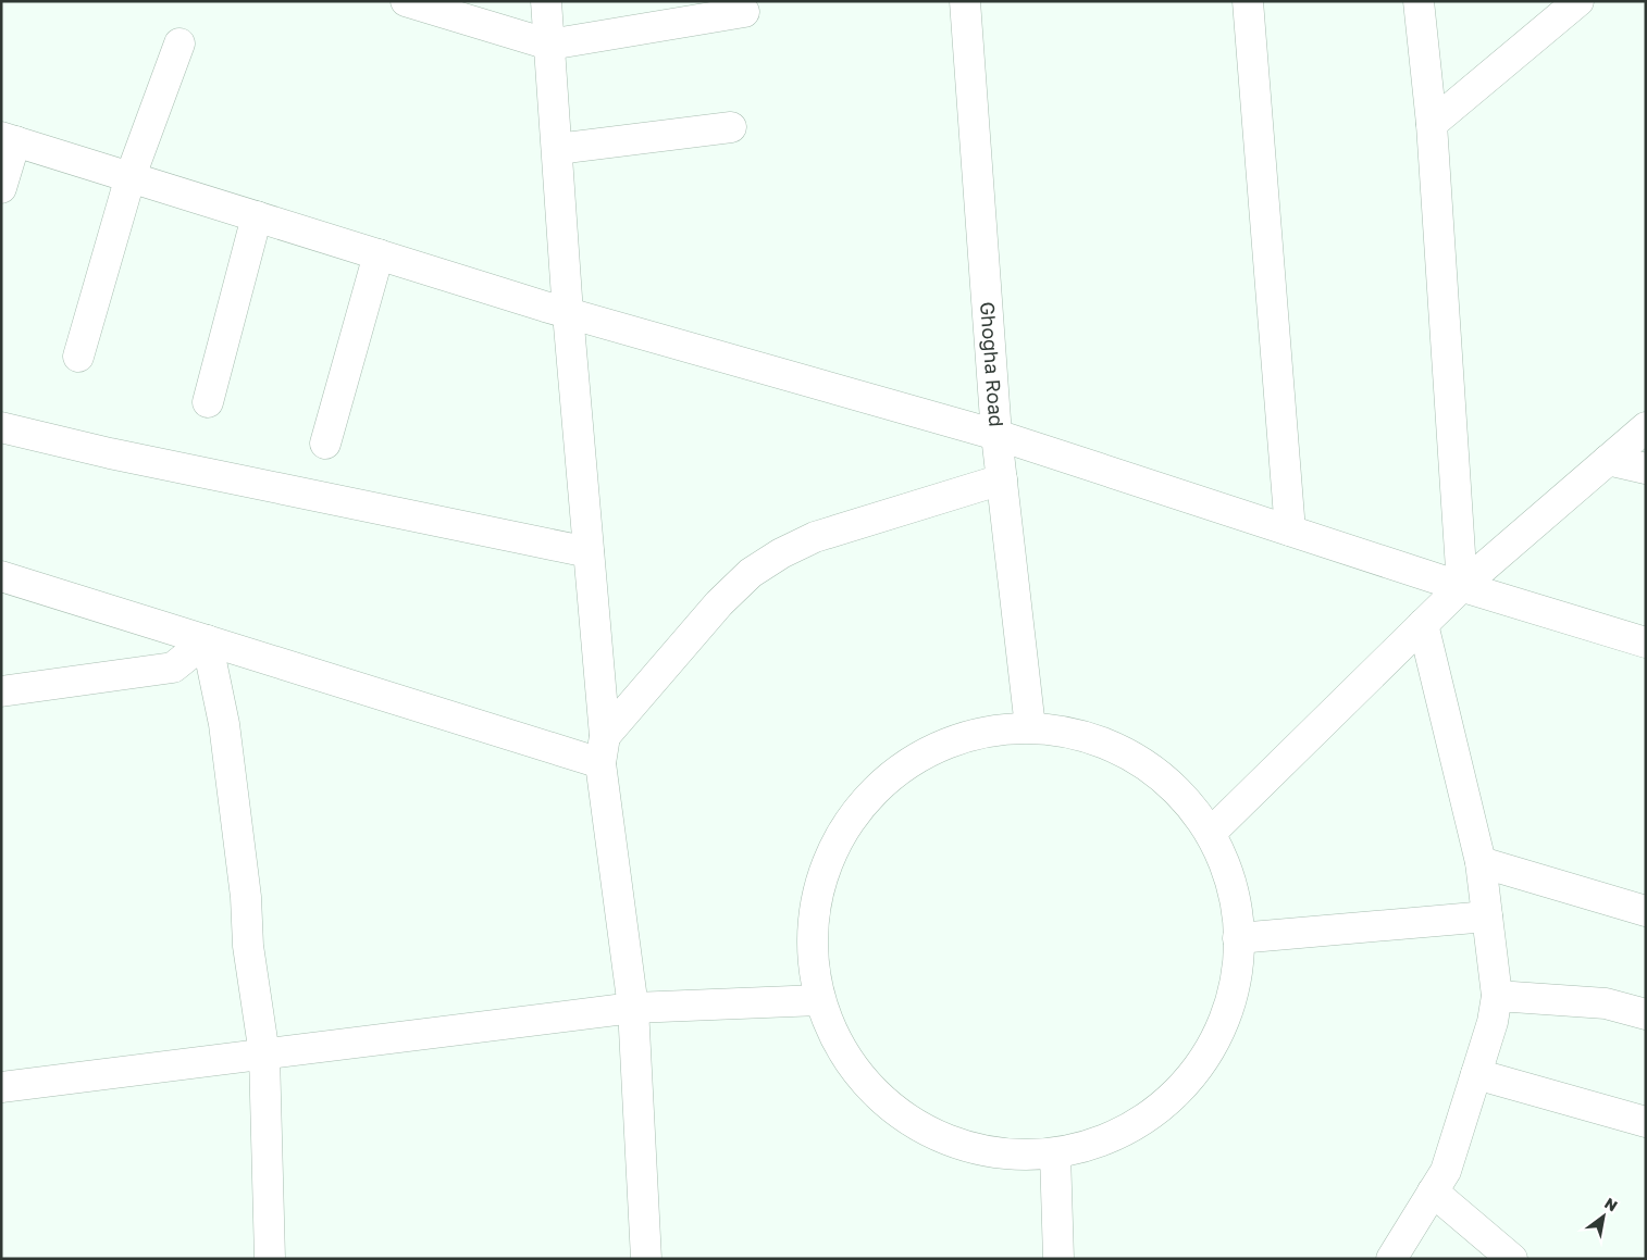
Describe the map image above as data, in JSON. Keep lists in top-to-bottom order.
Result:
{
  "streets": {
    "street": ["Ghogha Road"]
  },
  "north": "top right"
}
